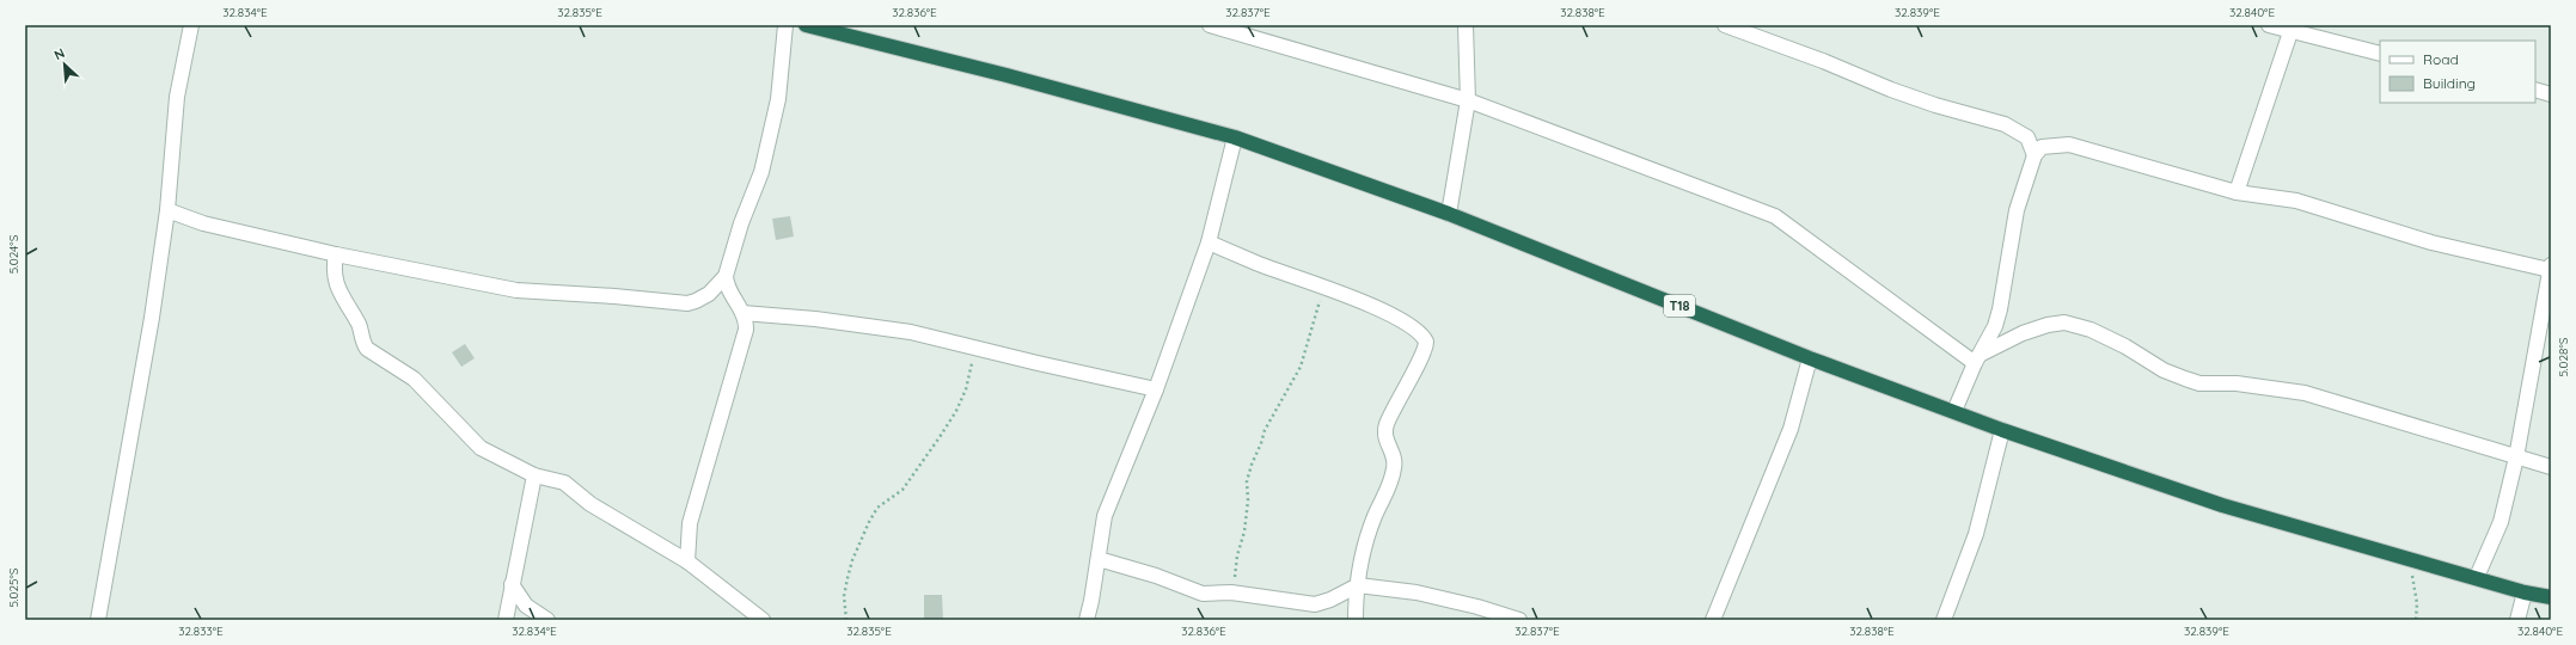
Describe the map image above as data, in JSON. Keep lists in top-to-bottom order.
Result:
{
  "streets": {
    "highway": ["T18"]
  },
  "legend": ["Road", "Building"],
  "north": "top left",
  "coordinates": [
    "32.834°E",
    "32.835°E",
    "32.836°E",
    "32.837°E",
    "32.838°E",
    "32.839°E",
    "32.840°E",
    "5.024°S",
    "5.028°S",
    "5.025°S",
    "32.833°E"
  ]
}
